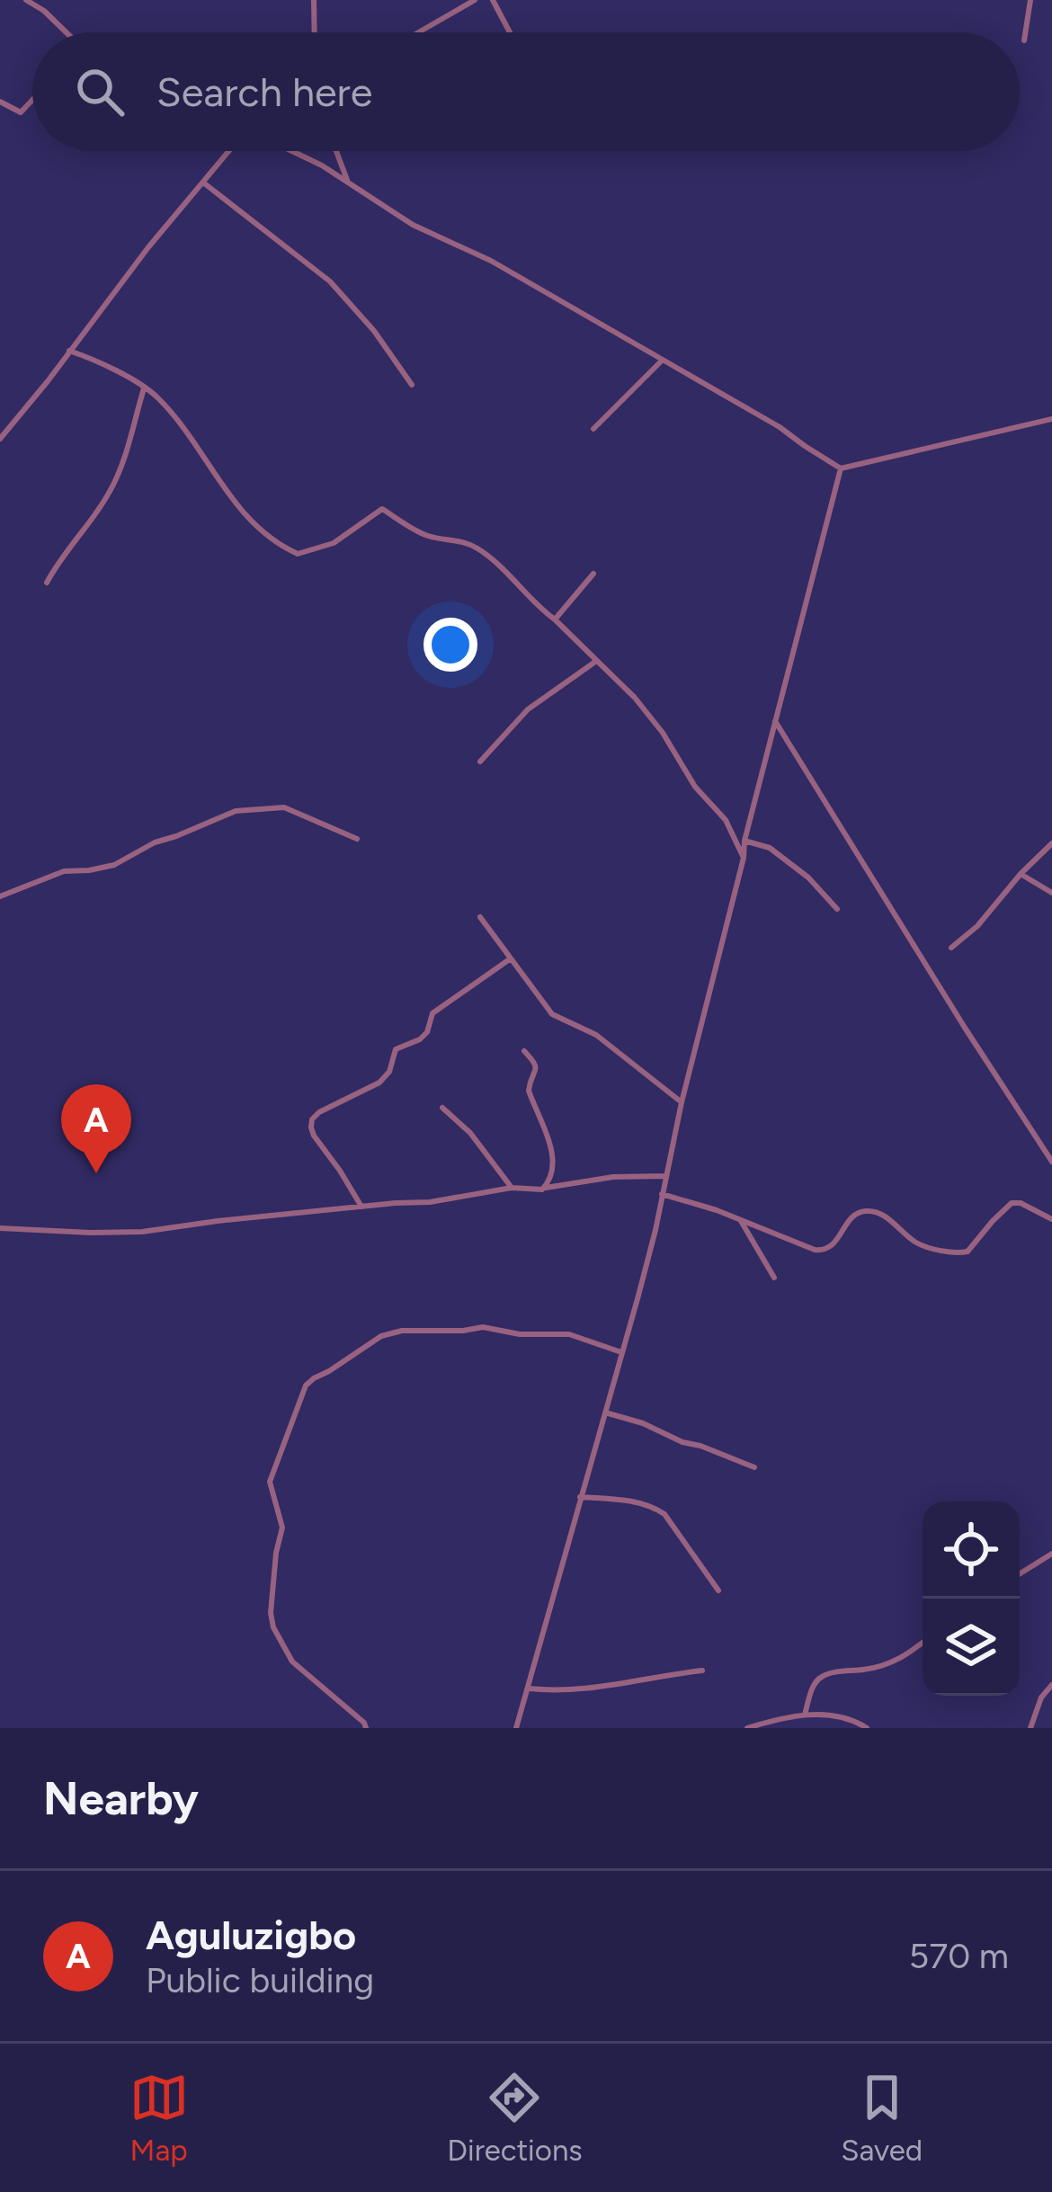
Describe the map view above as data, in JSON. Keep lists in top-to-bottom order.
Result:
{
  "page": {
    "search": "Search here",
    "pins": "A",
    "heading": "Nearby",
    "list": [
      {
        "mark": "A",
        "name": "Aguluzigbo",
        "note": "Public building",
        "value": "570 m"
      }
    ],
    "nav": ["Map", "Directions", "Saved"]
  }
}
